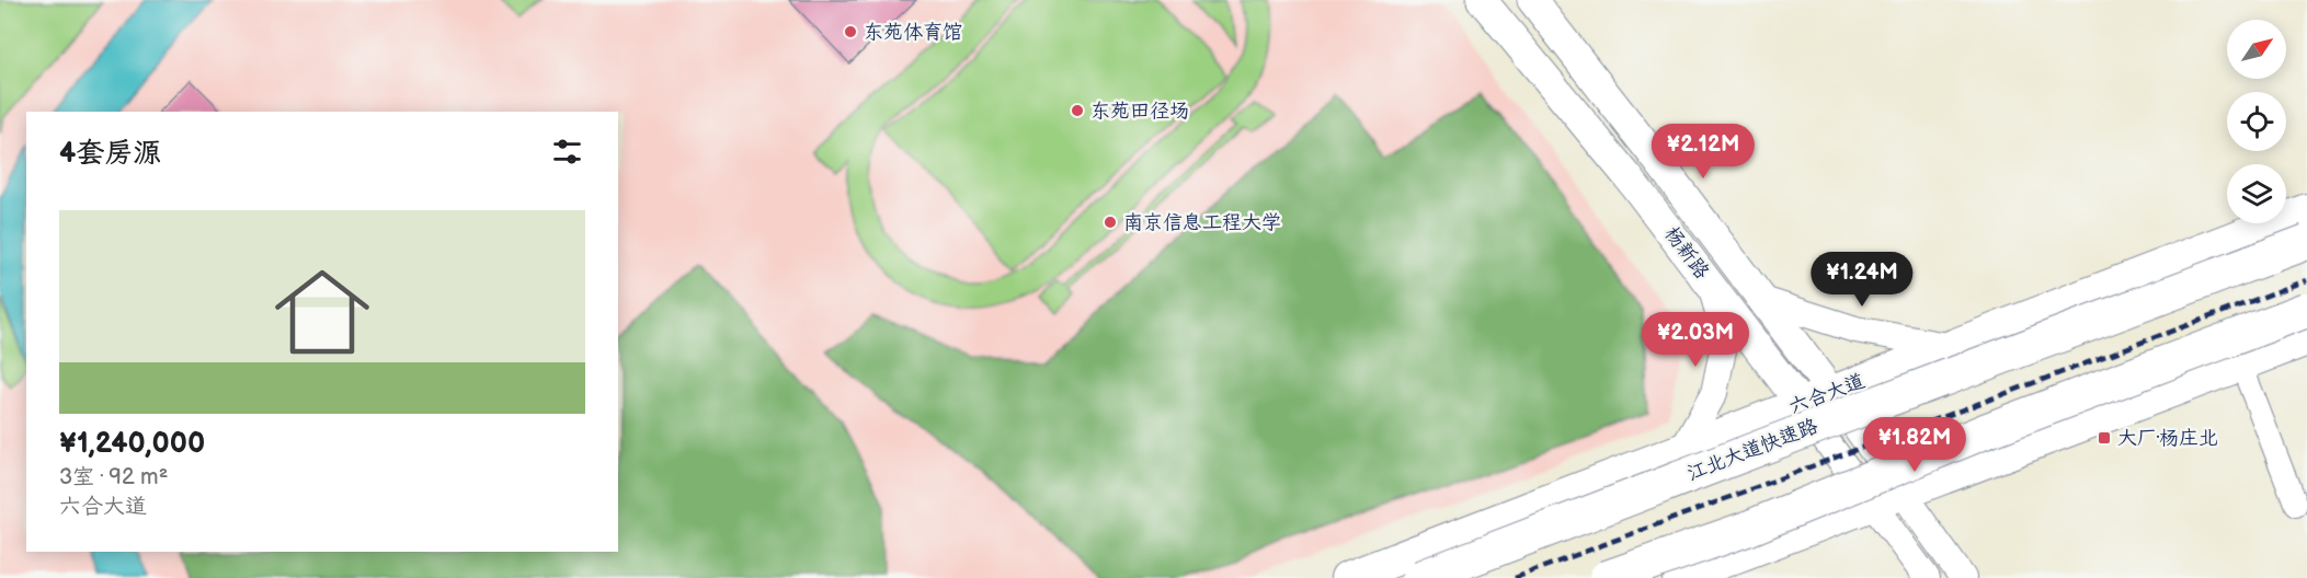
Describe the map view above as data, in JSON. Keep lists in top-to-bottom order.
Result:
{
  "streets": {
    "highway": ["江北大道快速路"],
    "main road": ["杨新路", "六合大道"]
  },
  "crossings": [
    ["杨新路", "六合大道"]
  ],
  "places": {
    "other": ["东苑体育馆", "东苑田径场", "南京信息工程大学"],
    "transit": ["大厂·杨庄北"]
  },
  "north": "top right",
  "page": {
    "heading": "4套房源",
    "price": [
      "¥2.12M",
      "¥1.24M",
      "¥2.03M",
      "¥1.82M"
    ],
    "list": [
      {
        "name": "¥1,240,000",
        "note": "3室 · 92 m² · 六合大道"
      }
    ]
  }
}
